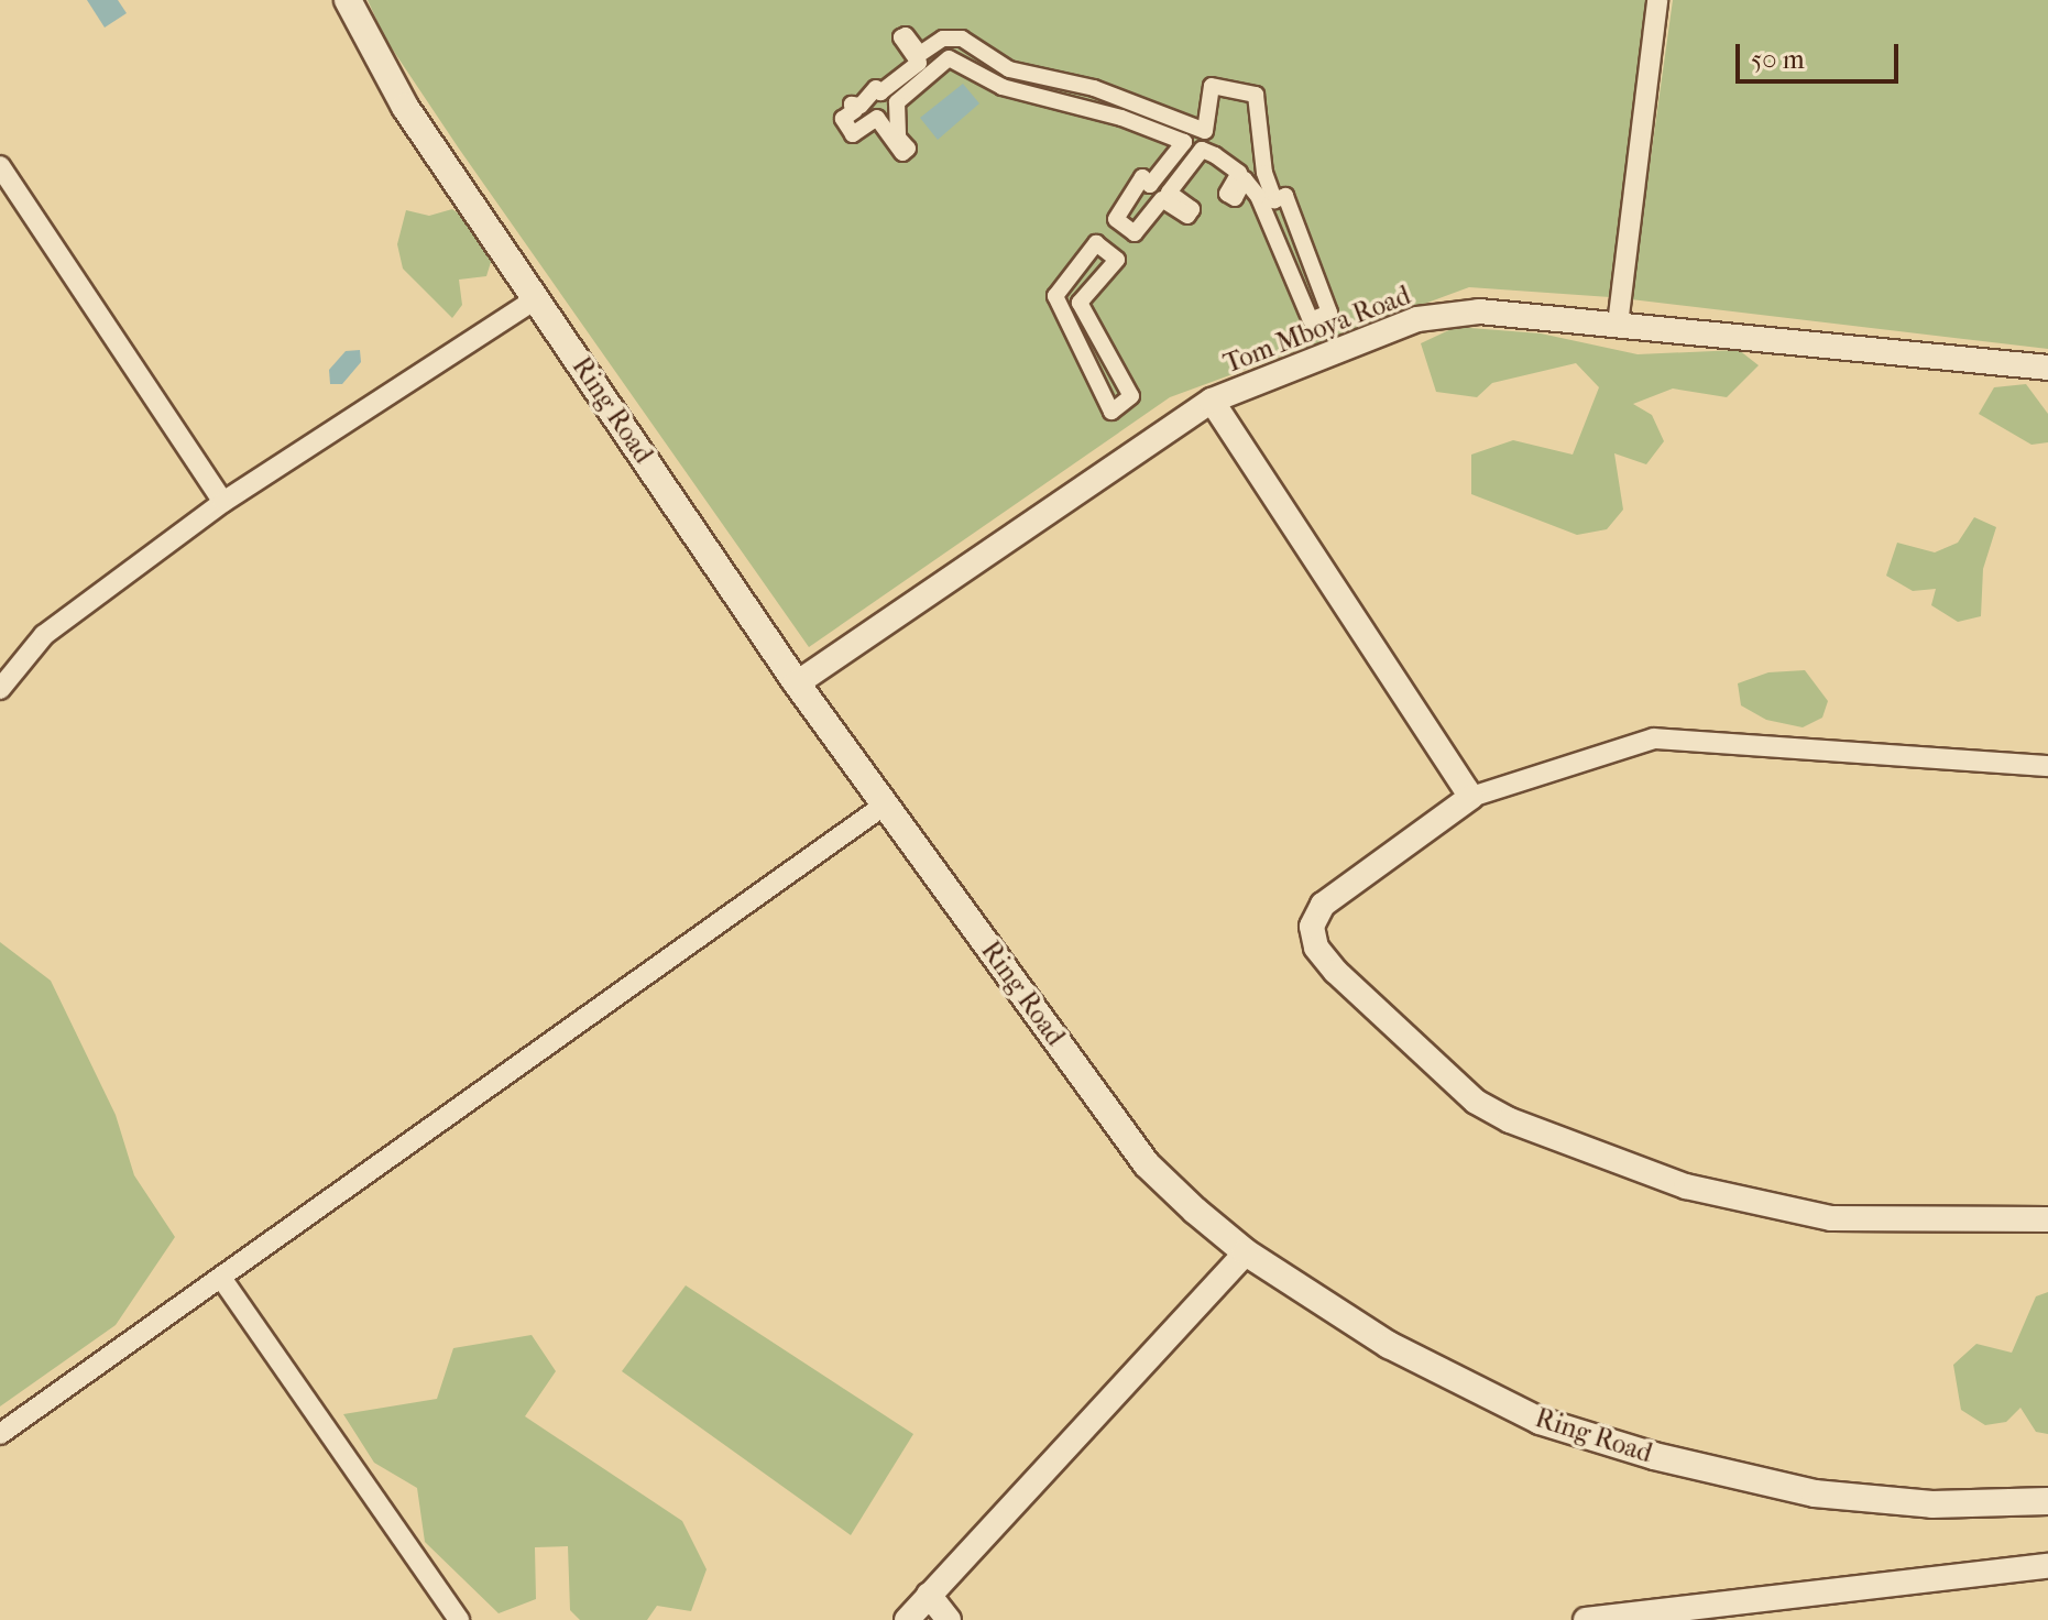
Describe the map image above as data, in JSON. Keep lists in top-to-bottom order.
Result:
{
  "streets": {
    "main road": ["Ring Road"],
    "street": ["Tom Mboya Road"]
  },
  "crossings": [
    ["Tom Mboya Road", "Ring Road"]
  ],
  "scale_bar": "50 m"
}
